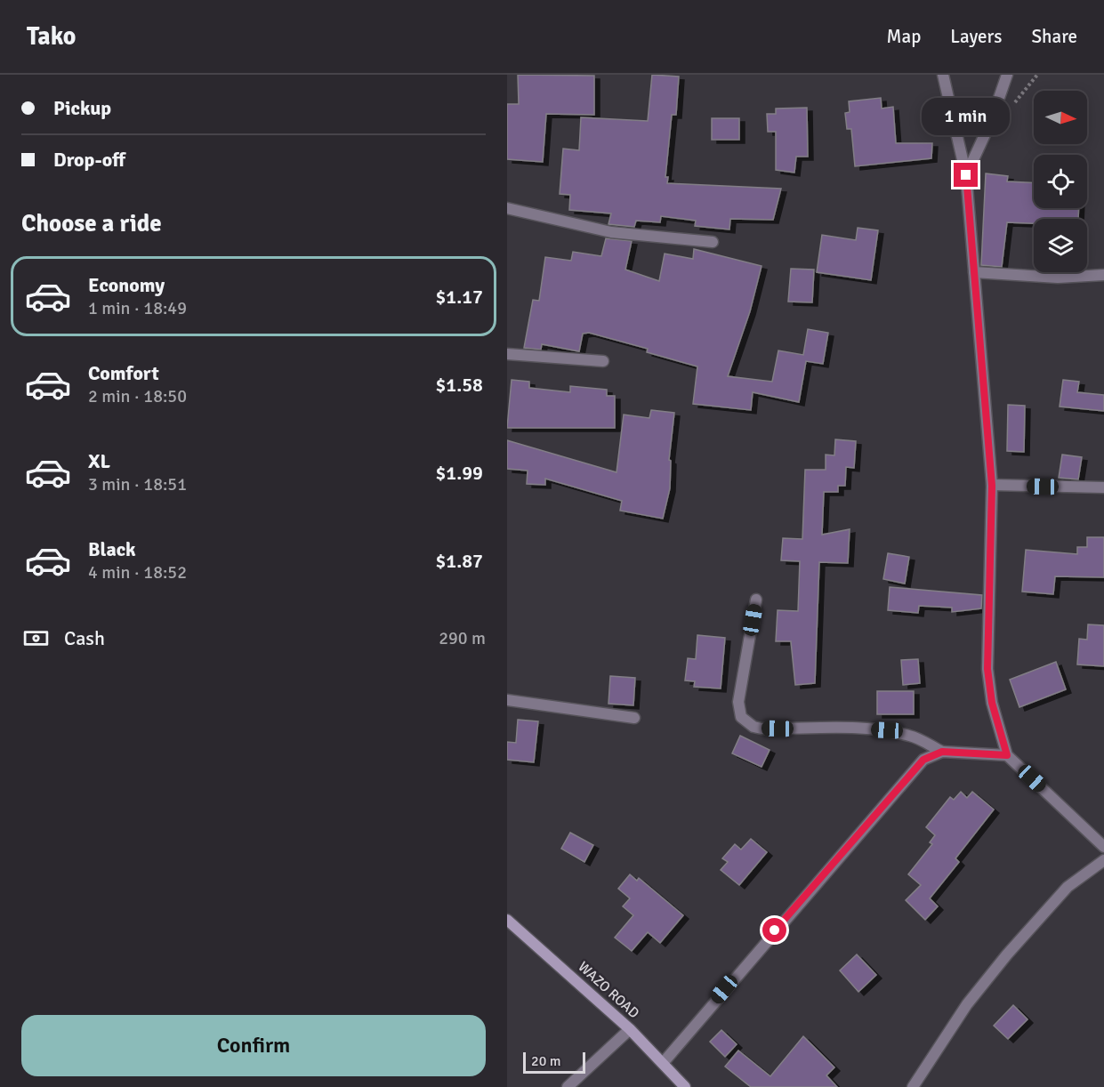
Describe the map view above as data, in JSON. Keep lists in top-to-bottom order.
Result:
{
  "streets": {
    "main road": ["WAZO ROAD"]
  },
  "scale_bar": "20 m",
  "north": "right",
  "page": {
    "header": "Tako",
    "nav": ["Map", "Layers", "Share"],
    "banner": ["Pickup", "Drop-off"],
    "bubble": "1 min",
    "heading": "Choose a ride",
    "list": [
      {
        "name": "Economy",
        "note": "1 min · 18:49",
        "value": "$1.17"
      },
      {
        "name": "Comfort",
        "note": "2 min · 18:50",
        "value": "$1.58"
      },
      {
        "name": "XL",
        "note": "3 min · 18:51",
        "value": "$1.99"
      },
      {
        "name": "Black",
        "note": "4 min · 18:52",
        "value": "$1.87"
      }
    ],
    "pay": ["Cash", "290 m"],
    "buttons": "Confirm",
    "scale": "20 m"
  }
}
